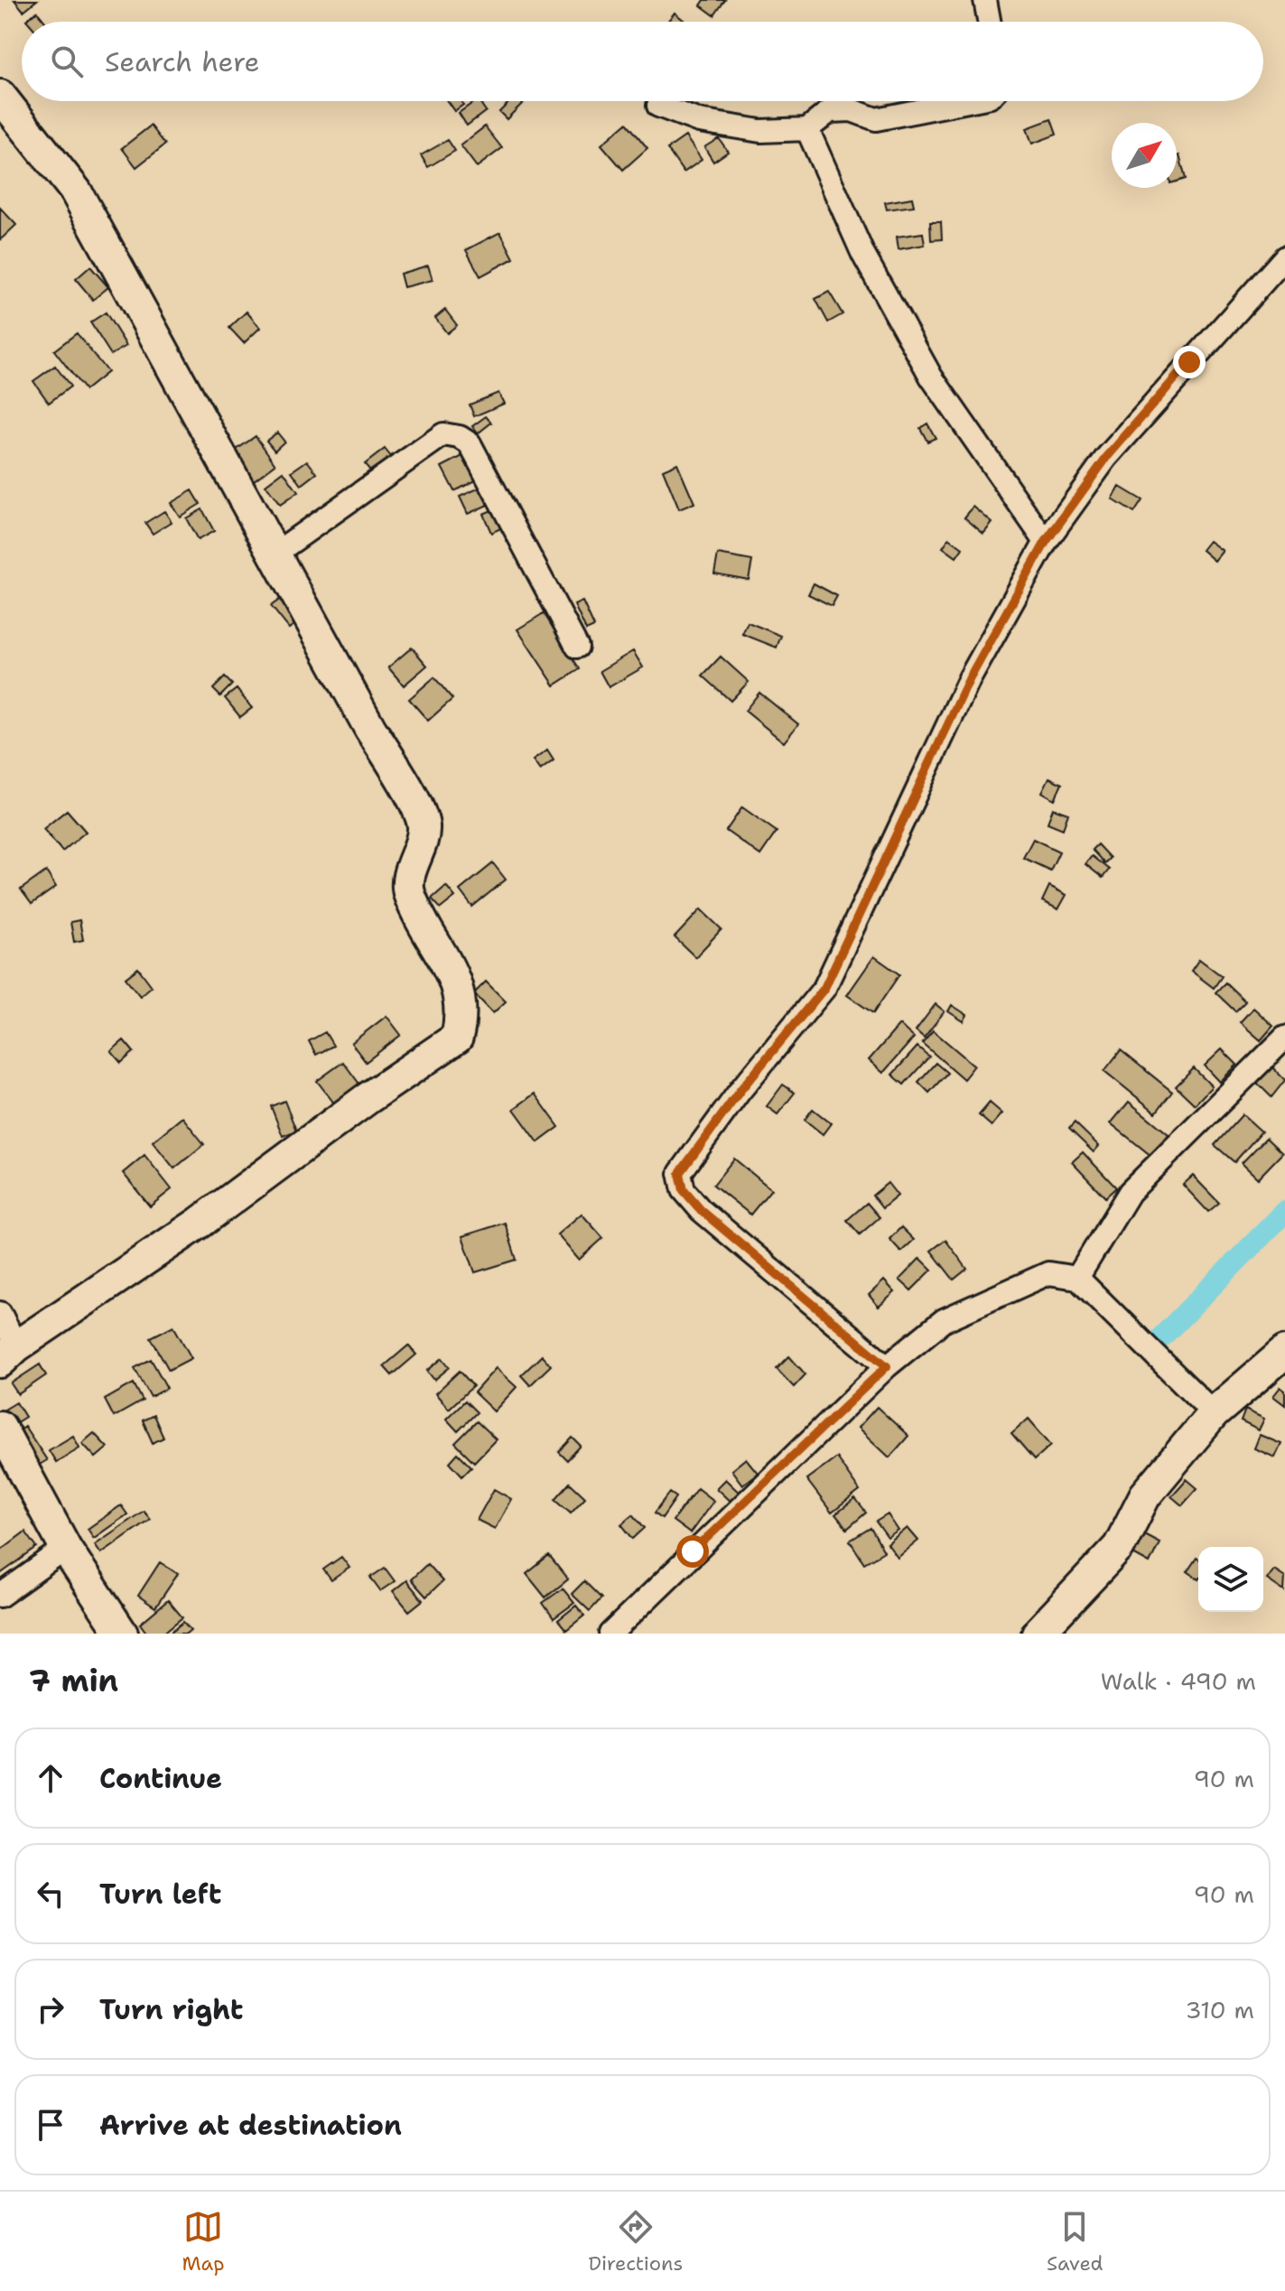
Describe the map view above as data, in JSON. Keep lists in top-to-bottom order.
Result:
{
  "north": "top right",
  "page": {
    "search": "Search here",
    "heading": ["7 min", "Walk · 490 m"],
    "list": [
      ["Continue", "90 m"],
      ["Turn left", "90 m"],
      ["Turn right", "310 m"],
      "Arrive at destination"
    ],
    "nav": ["Map", "Directions", "Saved"]
  }
}
